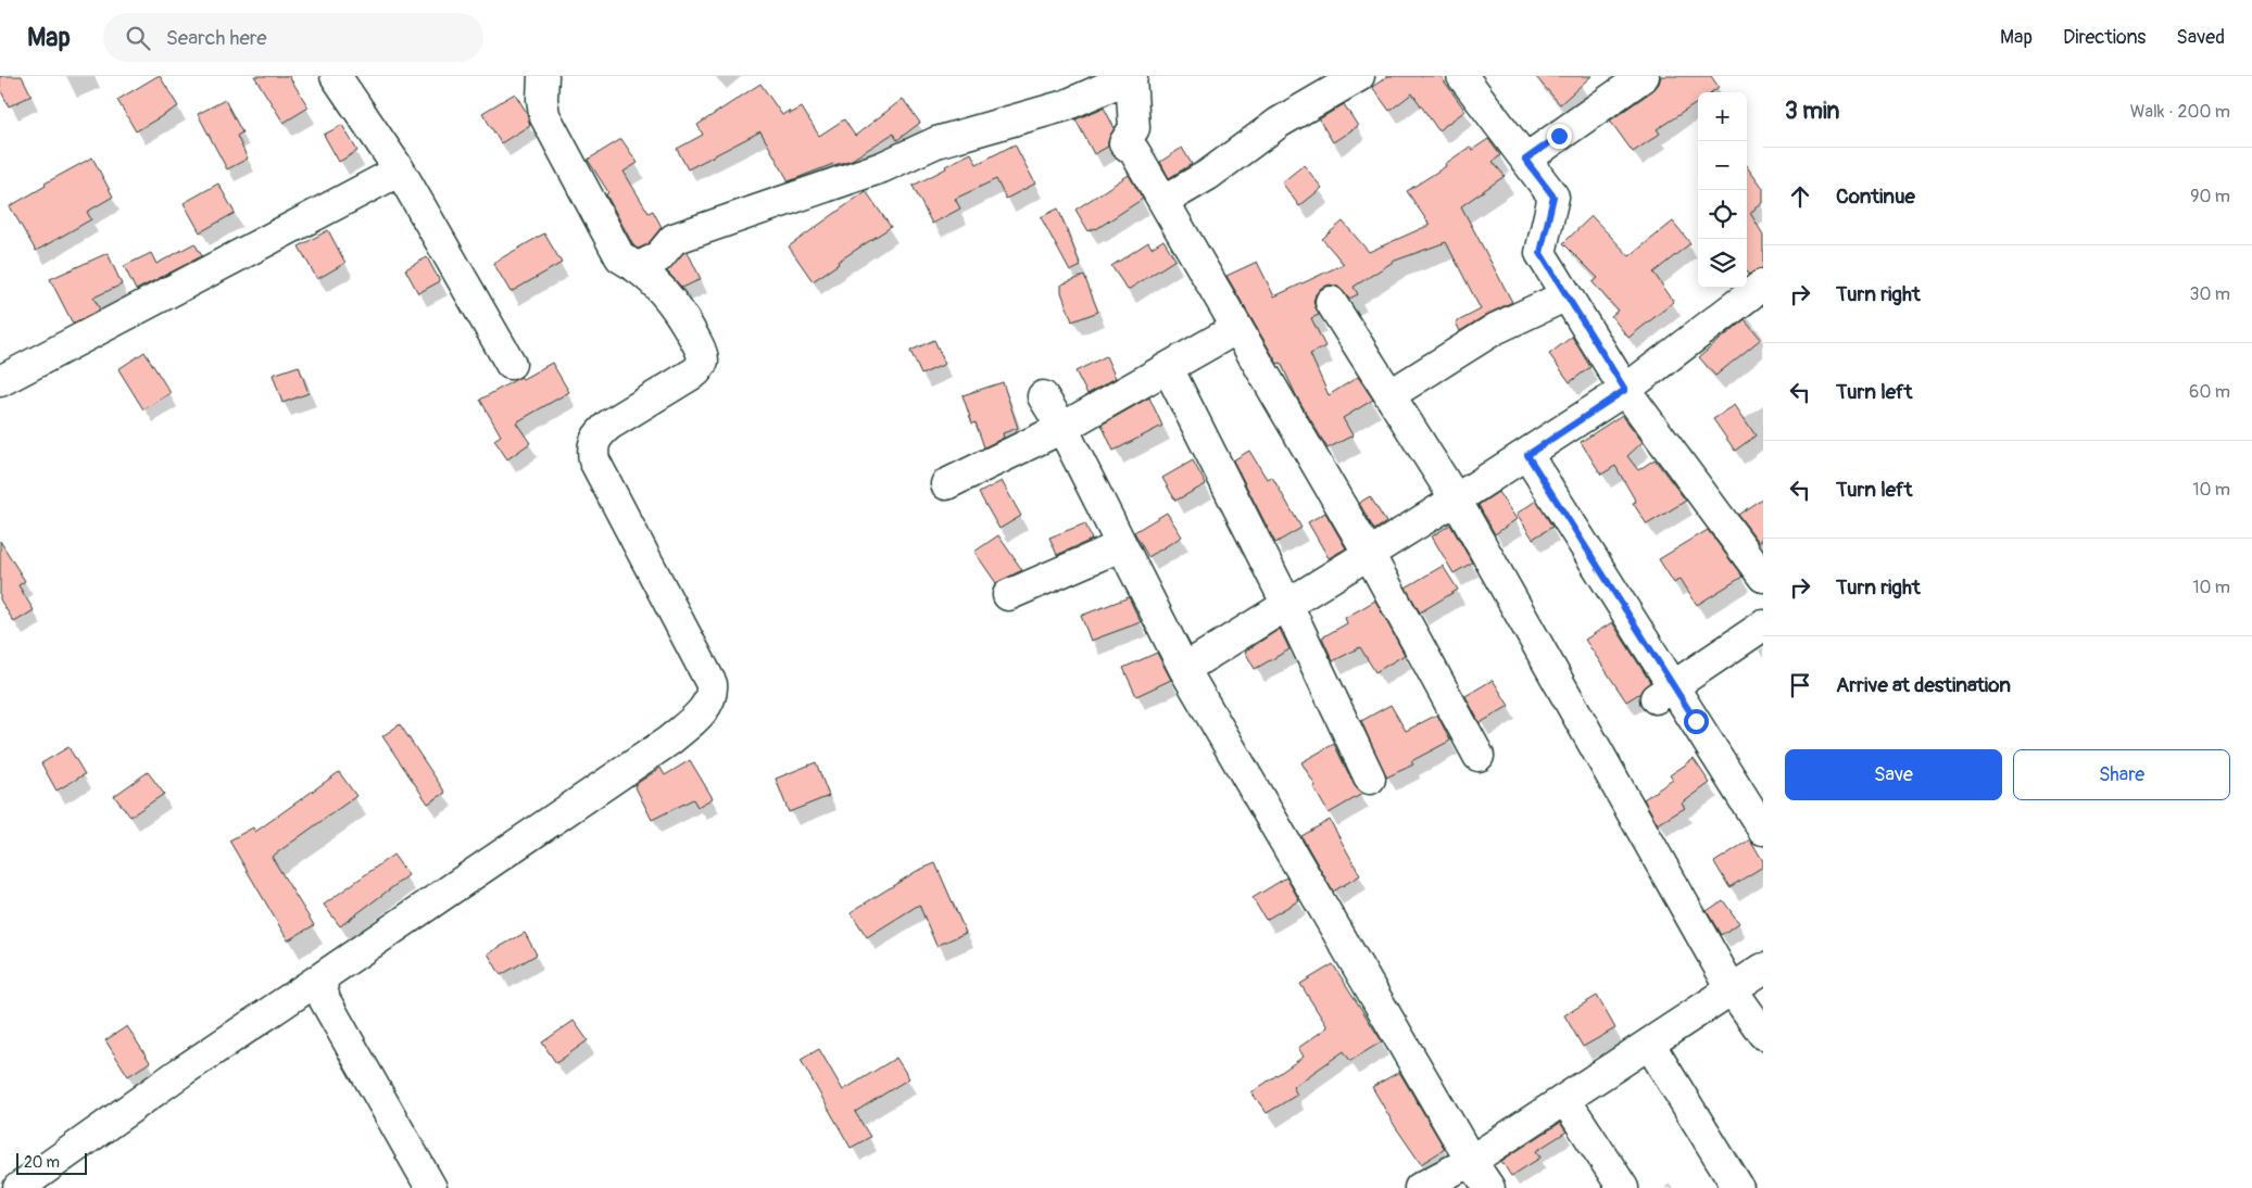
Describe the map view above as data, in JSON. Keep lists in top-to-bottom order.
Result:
{
  "scale_bar": "20 m",
  "page": {
    "header": "Map",
    "search": "Search here",
    "nav": ["Map", "Directions", "Saved"],
    "heading": ["3 min", "Walk · 200 m"],
    "map_buttons": ["+", "−"],
    "list": [
      ["Continue", "90 m"],
      ["Turn right", "30 m"],
      ["Turn left", "60 m"],
      ["Turn left", "10 m"],
      ["Turn right", "10 m"],
      "Arrive at destination"
    ],
    "buttons": ["Save", "Share"],
    "scale": "20 m"
  }
}
